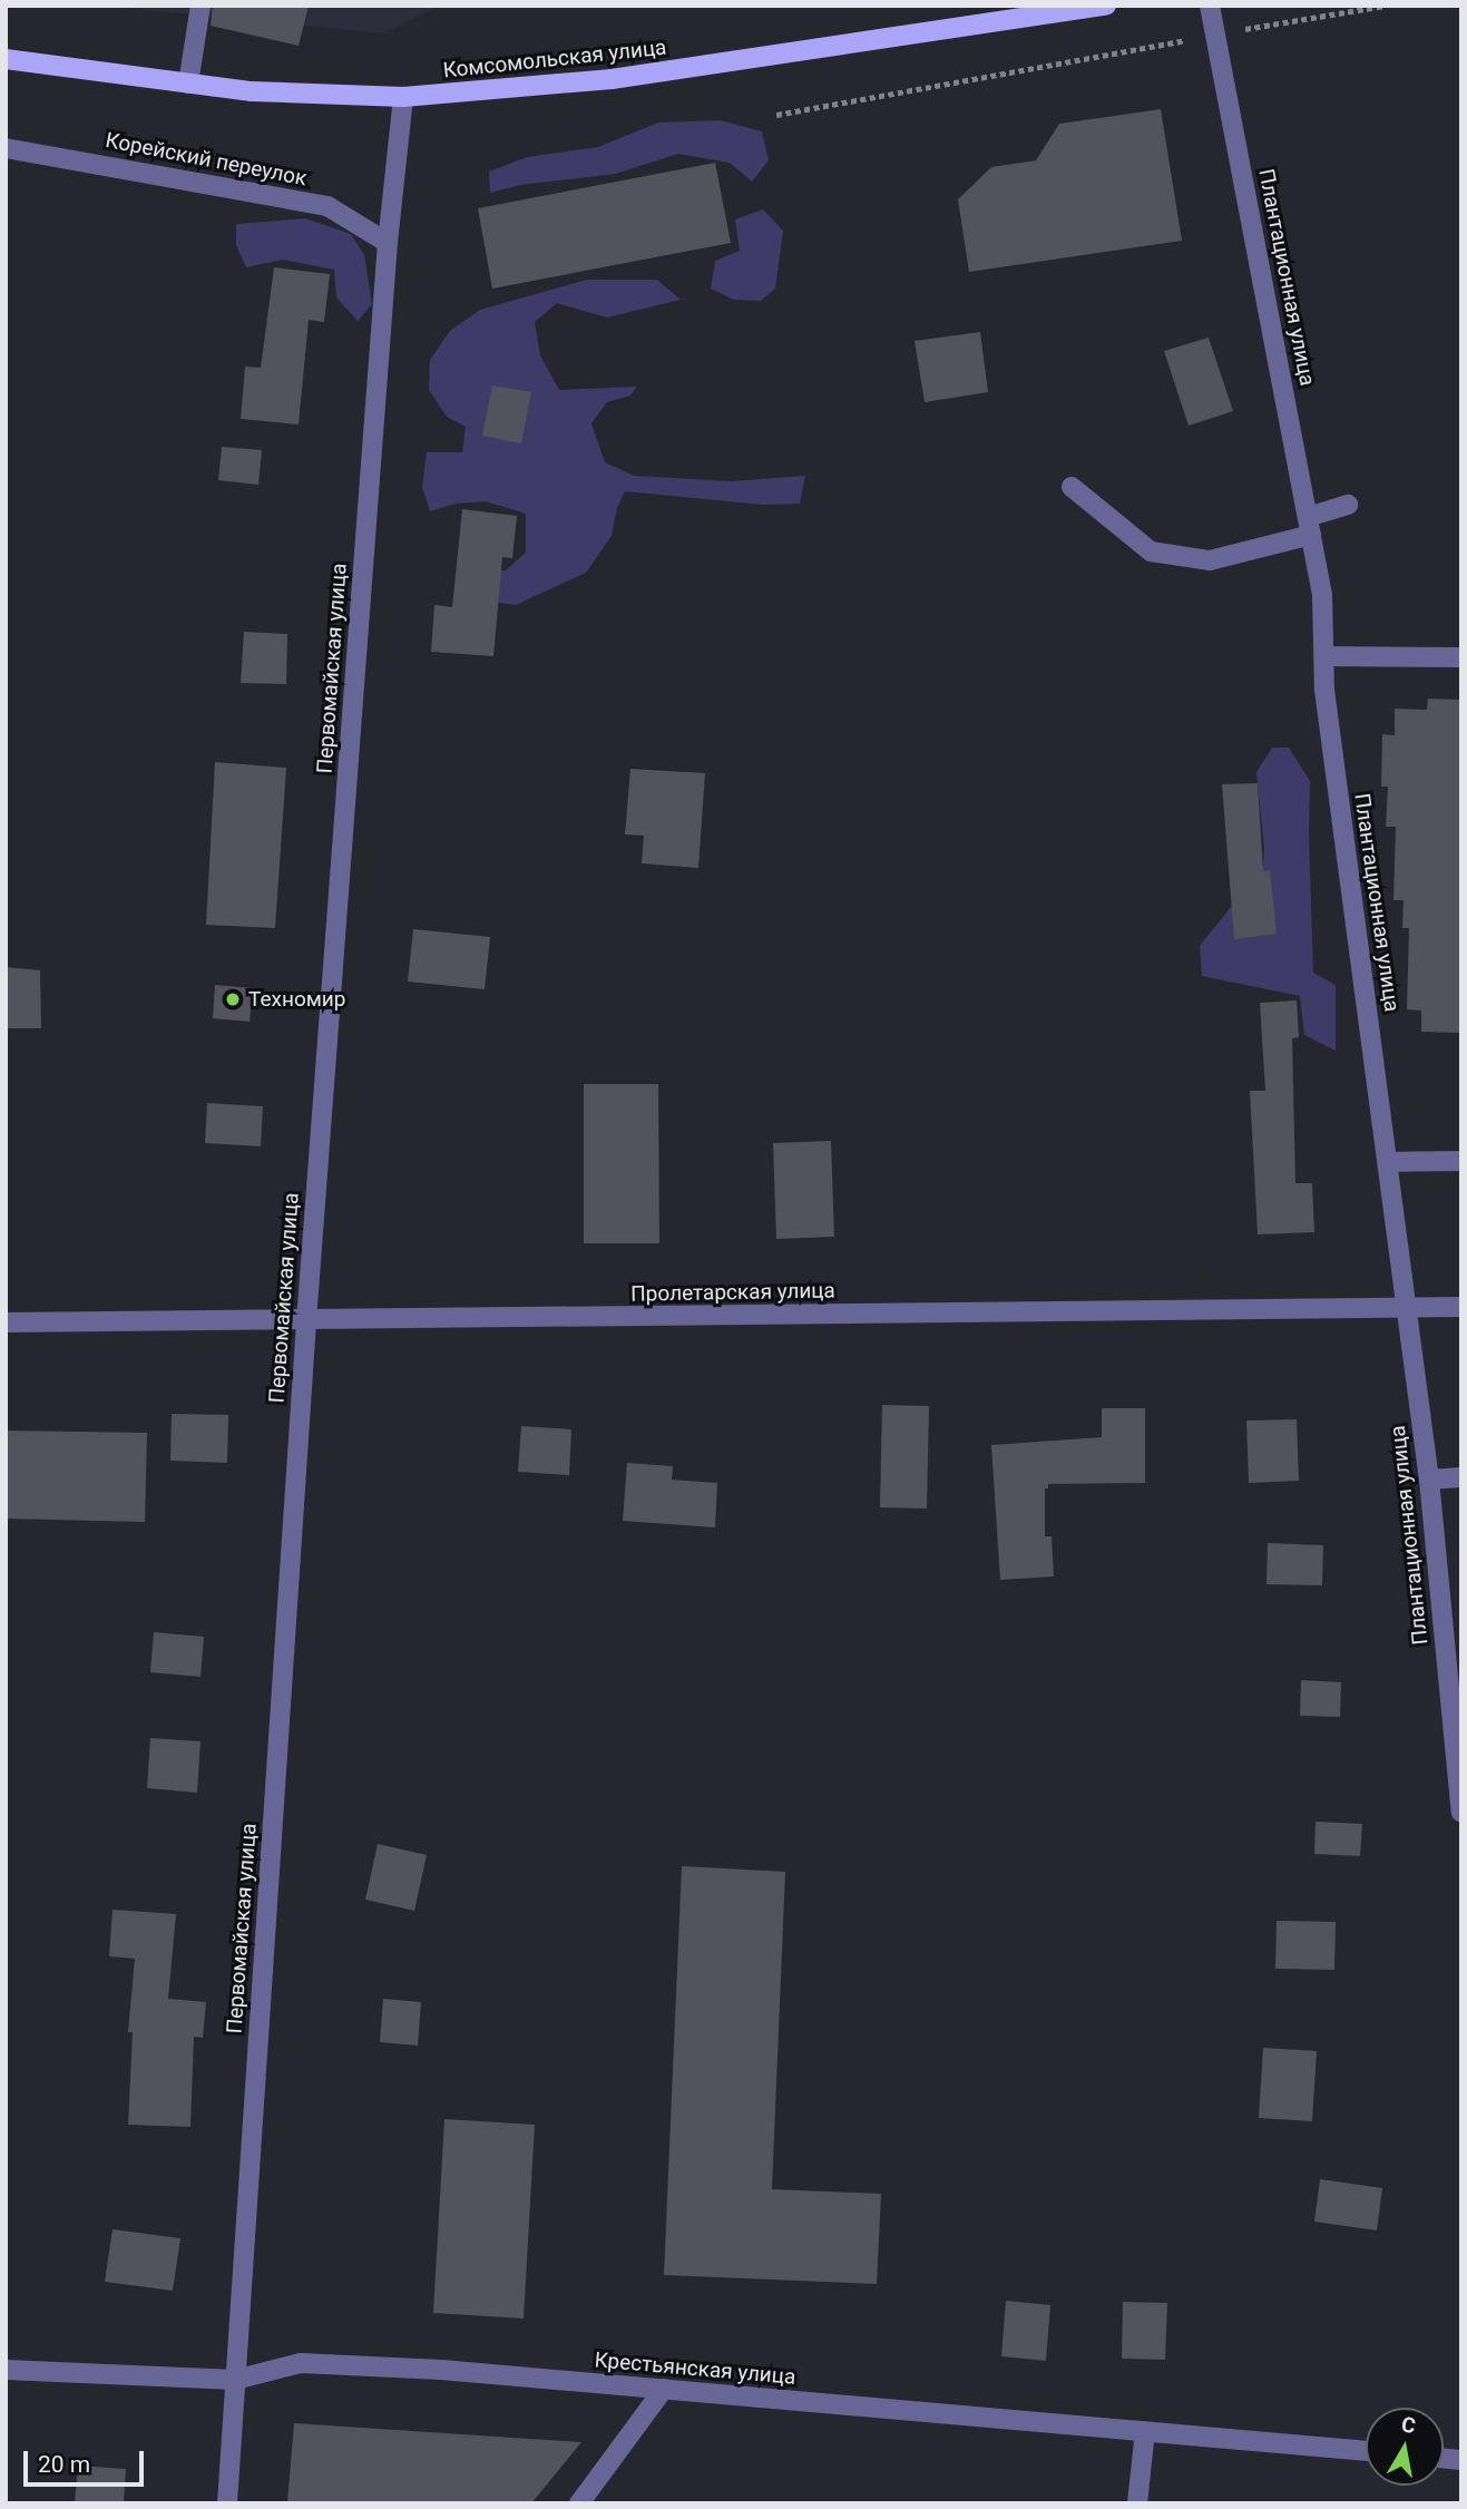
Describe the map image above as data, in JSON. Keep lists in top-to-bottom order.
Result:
{
  "streets": {
    "main road": ["Комсомольская улица"],
    "street": [
      "Корейский переулок",
      "Плантационная улица",
      "Первомайская улица",
      "Пролетарская улица",
      "Крестьянская улица"
    ]
  },
  "crossings": [
    ["Комсомольская улица", "Первомайская улица"],
    ["Корейский переулок", "Первомайская улица"],
    ["Плантационная улица", "Пролетарская улица"],
    ["Первомайская улица", "Пролетарская улица"],
    ["Первомайская улица", "Крестьянская улица"]
  ],
  "places": ["Техномир"],
  "scale_bar": "20 m",
  "north": "top"
}
